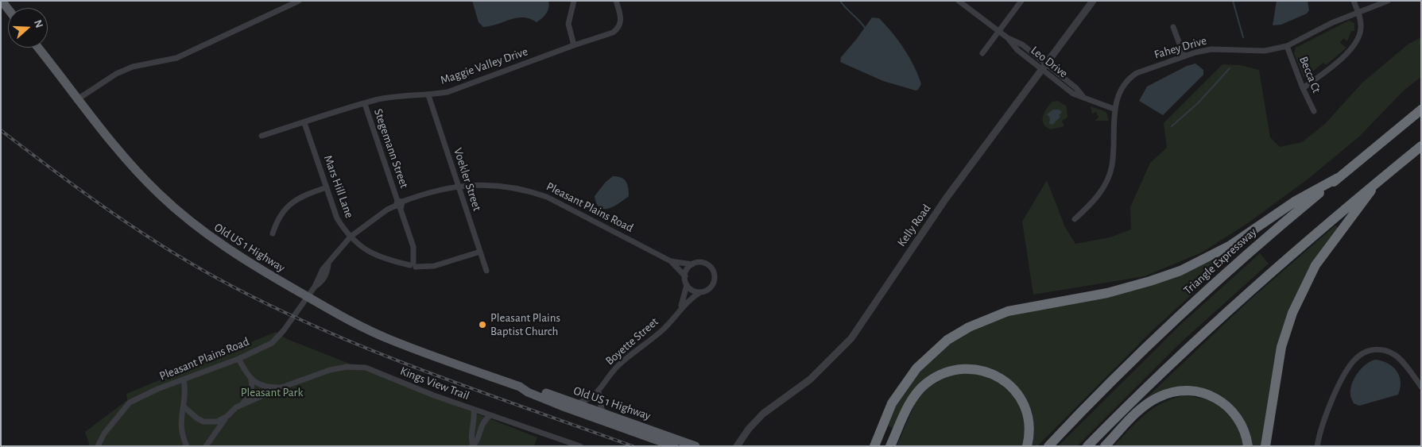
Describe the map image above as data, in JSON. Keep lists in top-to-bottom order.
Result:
{
  "streets": {
    "highway": ["Triangle Expressway"],
    "main road": ["Old US 1 Highway"],
    "street": [
      "Fahey Drive",
      "Leo Drive",
      "Maggie Valley Drive",
      "Becca Ct",
      "Stegemann Street",
      "Voekler Street",
      "Mars Hill Lane",
      "Pleasant Plains Road",
      "Kelly Road",
      "Boyette Street",
      "Kings View Trail"
    ]
  },
  "crossings": [
    ["Fahey Drive", "Leo Drive"],
    ["Fahey Drive", "Becca Ct"],
    ["Leo Drive", "Kelly Road"],
    ["Maggie Valley Drive", "Stegemann Street"],
    ["Maggie Valley Drive", "Voekler Street"],
    ["Maggie Valley Drive", "Mars Hill Lane"],
    ["Stegemann Street", "Mars Hill Lane"],
    ["Stegemann Street", "Pleasant Plains Road"],
    ["Voekler Street", "Mars Hill Lane"],
    ["Voekler Street", "Pleasant Plains Road"],
    ["Mars Hill Lane", "Pleasant Plains Road"],
    ["Pleasant Plains Road", "Old US 1 Highway"],
    ["Pleasant Plains Road", "Boyette Street"],
    ["Pleasant Plains Road", "Kings View Trail"],
    ["Old US 1 Highway", "Boyette Street"]
  ],
  "parks": ["Pleasant Park"],
  "places": ["Pleasant Plains Baptist Church"],
  "north": "right"
}
